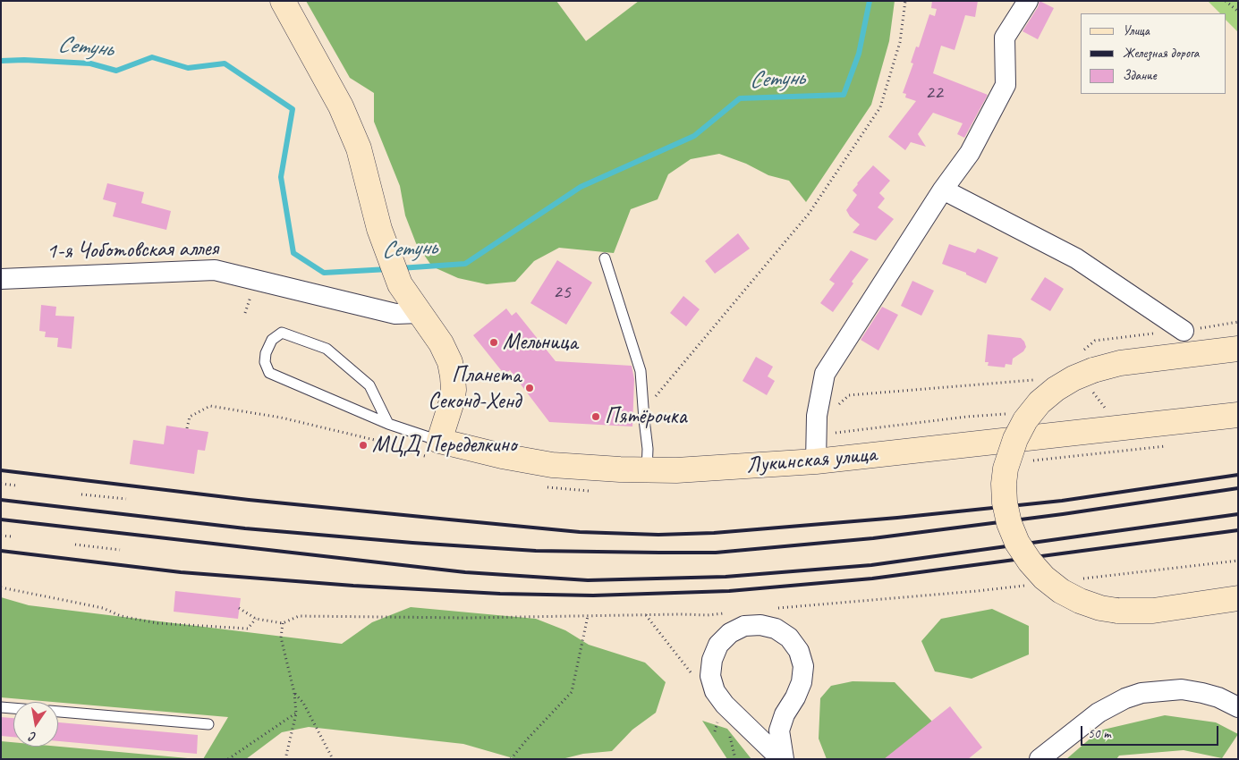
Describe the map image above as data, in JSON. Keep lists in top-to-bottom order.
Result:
{
  "streets": {
    "street": ["1-я Чоботовская аллея", "Лукинская улица"]
  },
  "water": ["Сетунь"],
  "places": [
    "Мельница",
    "Планета Секонд-Хенд",
    "Пятёрочка",
    "МЦД Переделкино"
  ],
  "house_numbers": ["22", "25"],
  "legend": ["Улица", "Железная дорога", "Здание"],
  "scale_bar": "50 m",
  "north": "bottom"
}
